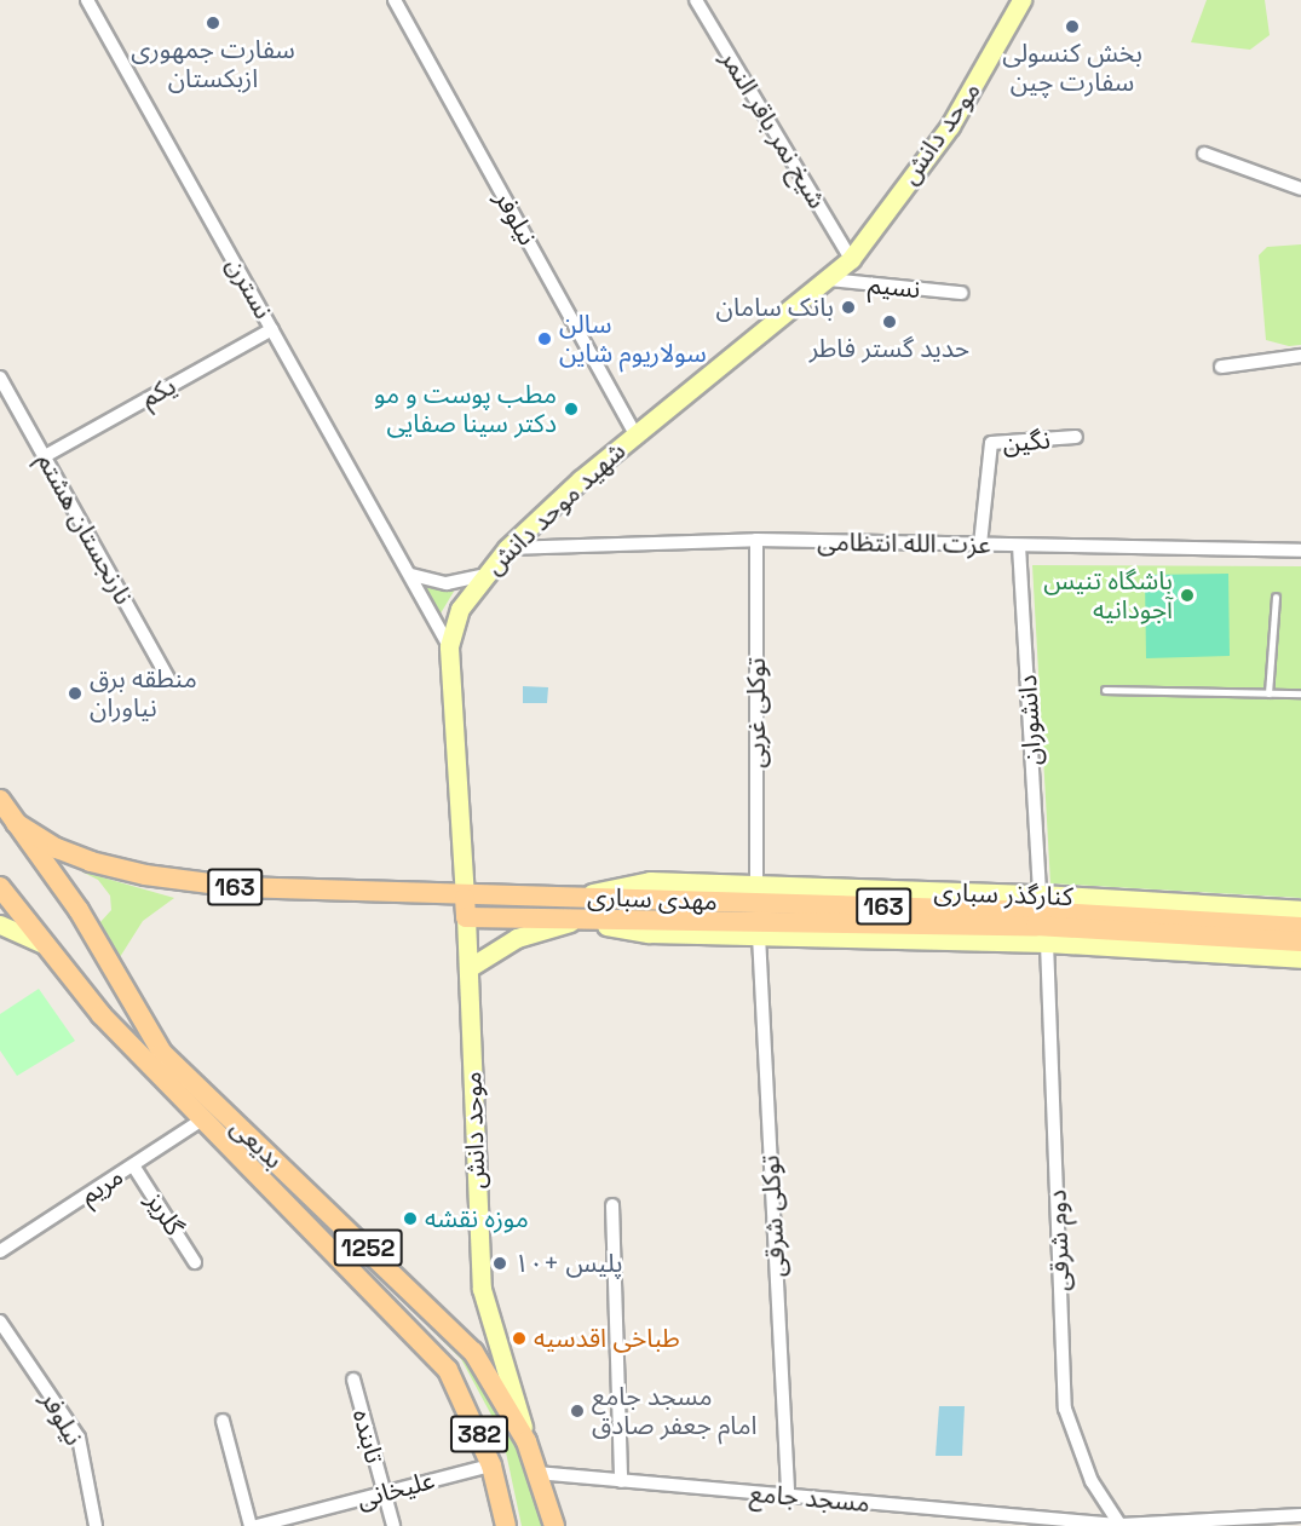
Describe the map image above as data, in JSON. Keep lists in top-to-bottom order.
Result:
{
  "streets": {
    "main road": [
      "موحد دانش",
      "شهید موحد دانش",
      "163",
      "کنارگذر سباری",
      "مهدی سباری",
      "بدیعی",
      "1252",
      "382"
    ],
    "street": [
      "شیخ نمر باقر النمر",
      "نیلوفر",
      "نسیم",
      "نسترن",
      "یکم",
      "نگین",
      "نارنجستان هشتم",
      "عزت الله انتظامی",
      "توکلی غربی",
      "دانشوران",
      "مریم",
      "گلریز",
      "توکلی شرقی",
      "دوم شرقی",
      "تابنده",
      "علیخانی",
      "مسجد جامع"
    ]
  },
  "crossings": [
    ["شیخ نمر باقر النمر", "موحد دانش"],
    ["شیخ نمر باقر النمر", "شهید موحد دانش"],
    ["موحد دانش", "شهید موحد دانش"],
    ["موحد دانش", "مهدی سباری"],
    ["موحد دانش", "بدیعی"],
    ["موحد دانش", "مسجد جامع"],
    ["نیلوفر", "شهید موحد دانش"],
    ["نسیم", "شهید موحد دانش"],
    ["نسترن", "یکم"],
    ["نسترن", "شهید موحد دانش"],
    ["یکم", "نارنجستان هشتم"],
    ["نگین", "عزت الله انتظامی"],
    ["شهید موحد دانش", "عزت الله انتظامی"],
    ["شهید موحد دانش", "مهدی سباری"],
    ["عزت الله انتظامی", "توکلی غربی"],
    ["عزت الله انتظامی", "دانشوران"],
    ["توکلی غربی", "کنارگذر سباری"],
    ["دانشوران", "کنارگذر سباری"],
    ["کنارگذر سباری", "مهدی سباری"],
    ["کنارگذر سباری", "توکلی شرقی"],
    ["کنارگذر سباری", "دوم شرقی"],
    ["مهدی سباری", "بدیعی"],
    ["بدیعی", "مریم"],
    ["بدیعی", "382"],
    ["مریم", "گلریز"],
    ["توکلی شرقی", "مسجد جامع"],
    ["دوم شرقی", "مسجد جامع"],
    ["382", "علیخانی"],
    ["تابنده", "علیخانی"]
  ],
  "places": [
    "سفارت جمهوری ازبکستان",
    "بخش کنسولی سفارت چین",
    "بانک سامان",
    "حدید گستر فاطر",
    "سالن سولاریوم شاین",
    "مطب پوست و مو دکتر سینا صفایی",
    "باشگاه تنیس آجودانیه",
    "منطقه برق نیاوران",
    "موزه نقشه",
    "پلیس +۱۰",
    "طباخى اقدسيه",
    "مسجد جامع امام جعفر صادق"
  ]
}
